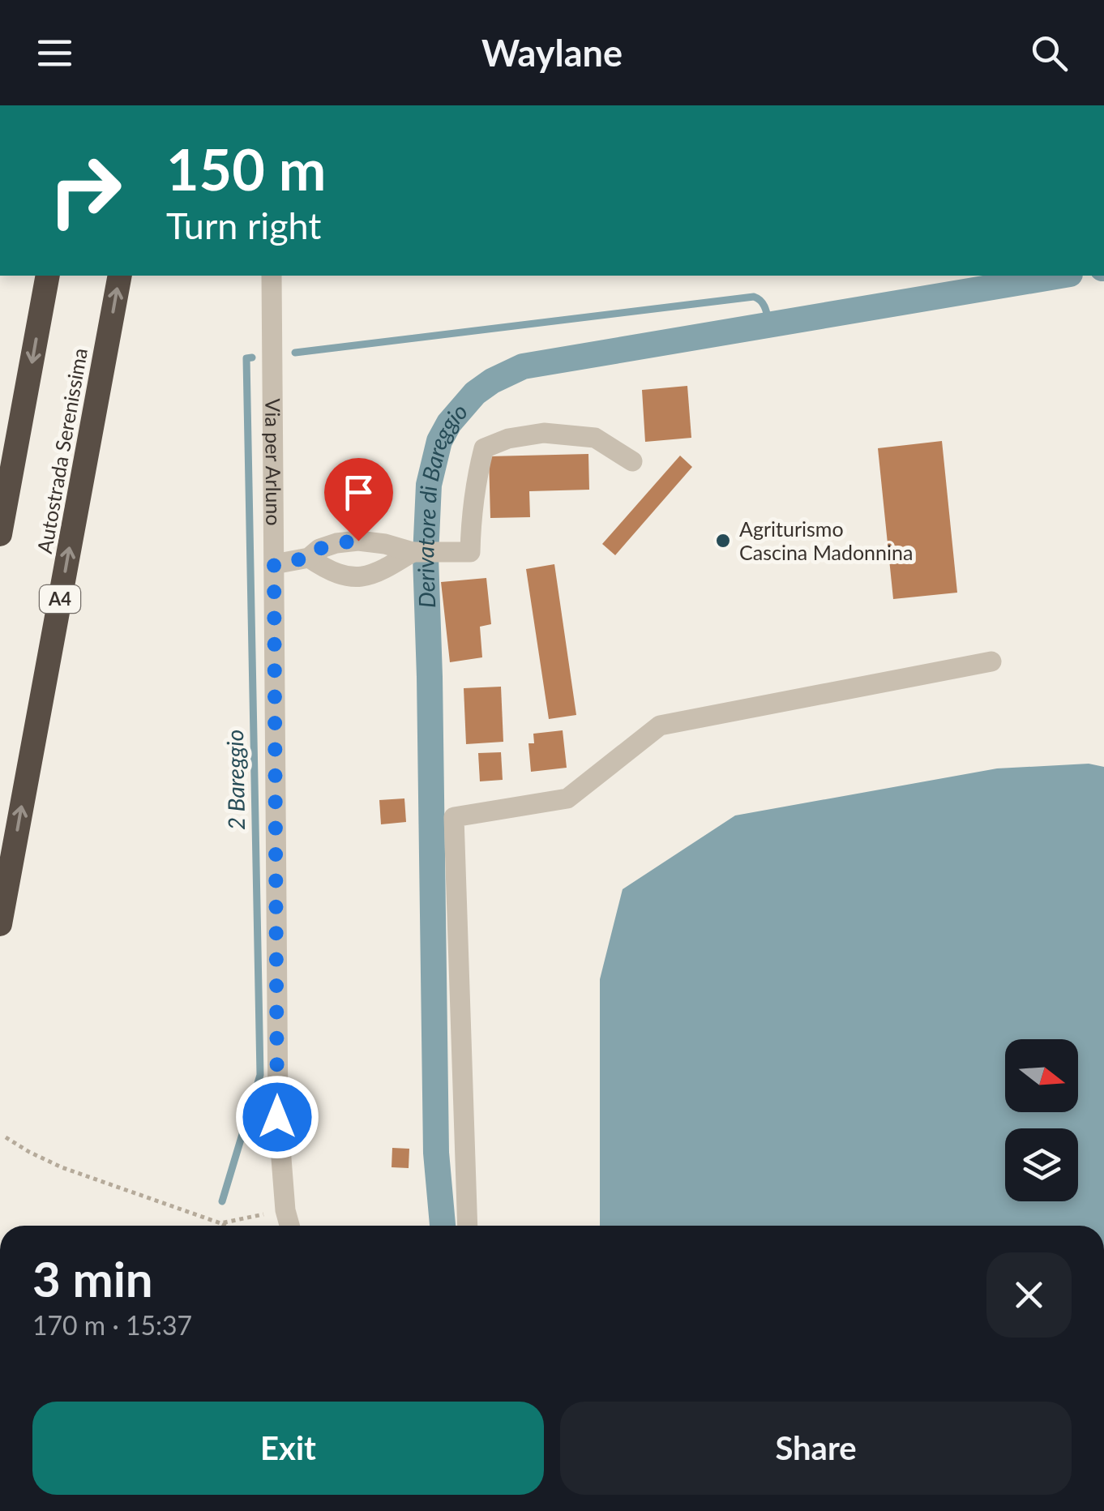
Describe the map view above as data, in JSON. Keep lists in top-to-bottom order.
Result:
{
  "streets": {
    "highway": ["Autostrada Serenissima", "A4"],
    "street": ["Via per Arluno"]
  },
  "water": ["Derivatore di Bareggio", "2 Bareggio"],
  "places": ["Agriturismo Cascina Madonnina"],
  "north": "right",
  "page": {
    "header": "Waylane",
    "turn": ["150 m", "Turn right"],
    "heading": ["3 min", "170 m · 15:37"],
    "buttons": ["Exit", "Share"]
  }
}
